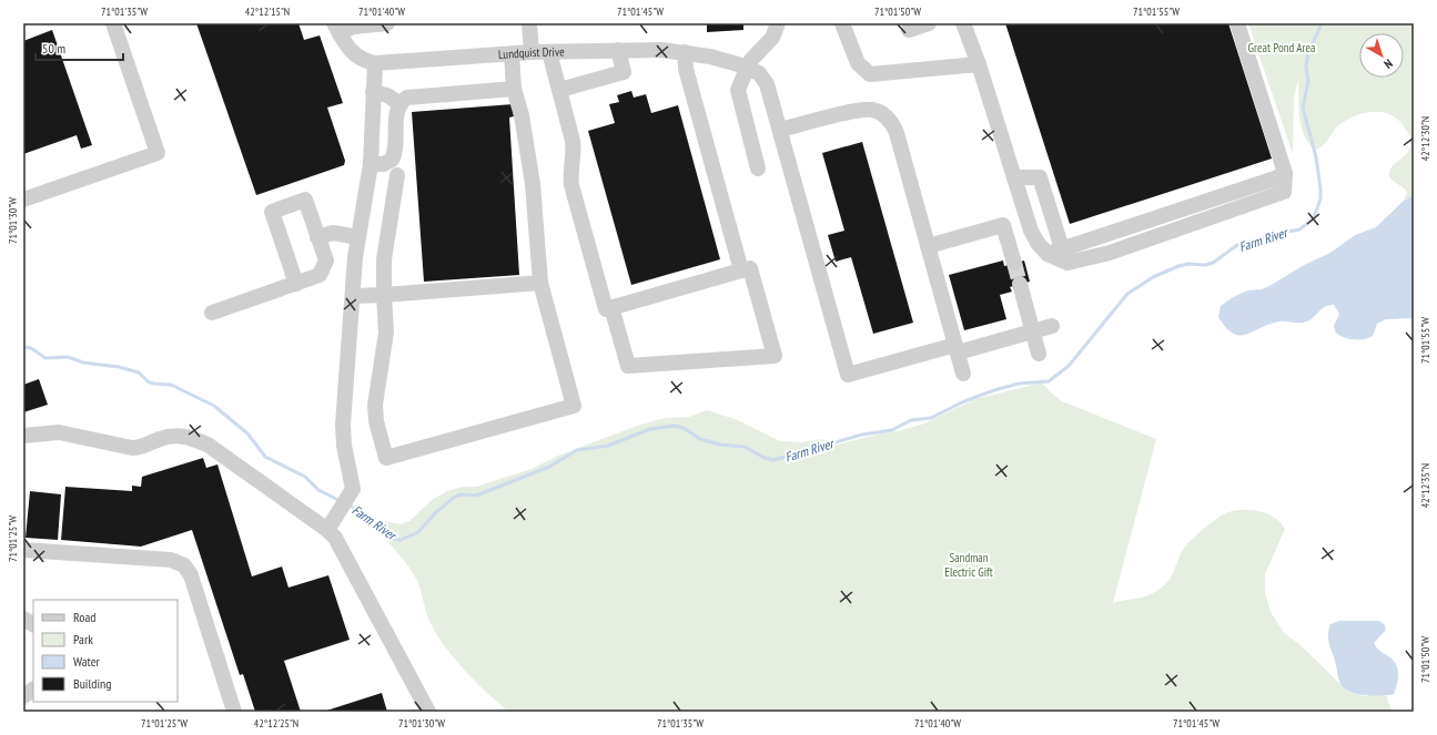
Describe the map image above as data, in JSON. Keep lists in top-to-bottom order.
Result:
{
  "streets": {
    "street": ["Lundquist Drive"]
  },
  "water": ["Farm River"],
  "parks": ["Great Pond Area", "Sandman Electric Gift"],
  "legend": [
    "Road",
    "Park",
    "Water",
    "Building"
  ],
  "scale_bar": "50 m",
  "north": "bottom right",
  "coordinates": [
    "71°01'35\"W",
    "42°12'15\"N",
    "71°01'40\"W",
    "71°01'45\"W",
    "71°01'50\"W",
    "71°01'55\"W",
    "42°12'30\"N",
    "71°01'30\"W",
    "42°12'35\"N",
    "71°01'25\"W",
    "42°12'25\"N"
  ]
}
